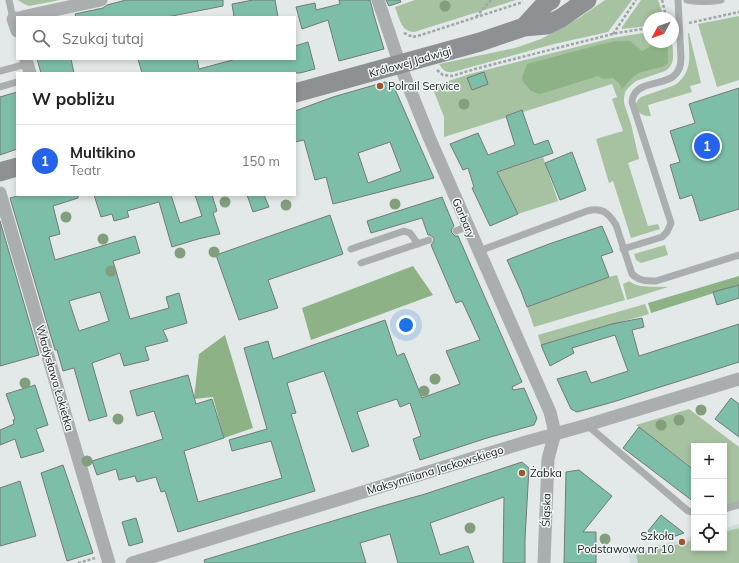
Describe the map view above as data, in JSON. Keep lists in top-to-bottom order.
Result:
{
  "streets": {
    "street": [
      "Królowej Jadwigi",
      "Garbary",
      "Władysława Łokietka",
      "Maksymiliana Jackowskiego",
      "Śląska"
    ]
  },
  "crossings": [
    ["Królowej Jadwigi", "Garbary"],
    ["Garbary", "Maksymiliana Jackowskiego"],
    ["Garbary", "Śląska"],
    ["Maksymiliana Jackowskiego", "Śląska"]
  ],
  "places": ["Polrail Service", "Żabka", "Szkoła Podstawowa nr 10"],
  "north": "bottom left",
  "page": {
    "search": "Szukaj tutaj",
    "heading": "W pobliżu",
    "list": [
      {
        "mark": "1",
        "name": "Multikino",
        "note": "Teatr",
        "value": "150 m"
      }
    ],
    "pins": "1",
    "map_buttons": ["+", "−"]
  }
}
